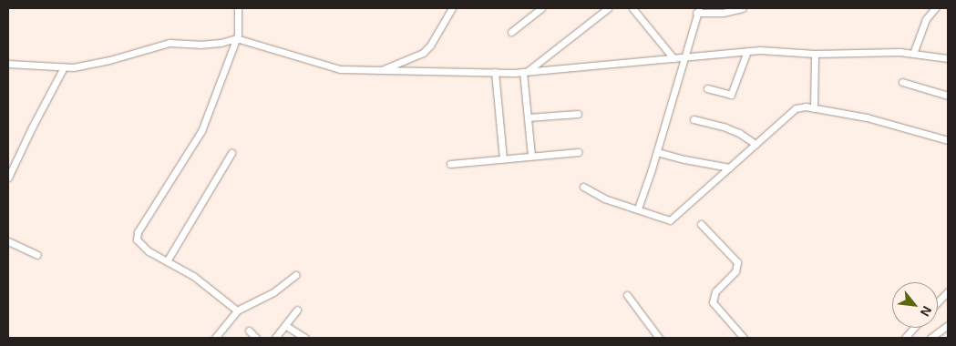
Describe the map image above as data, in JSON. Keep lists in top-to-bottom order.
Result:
{
  "north": "bottom right"
}
